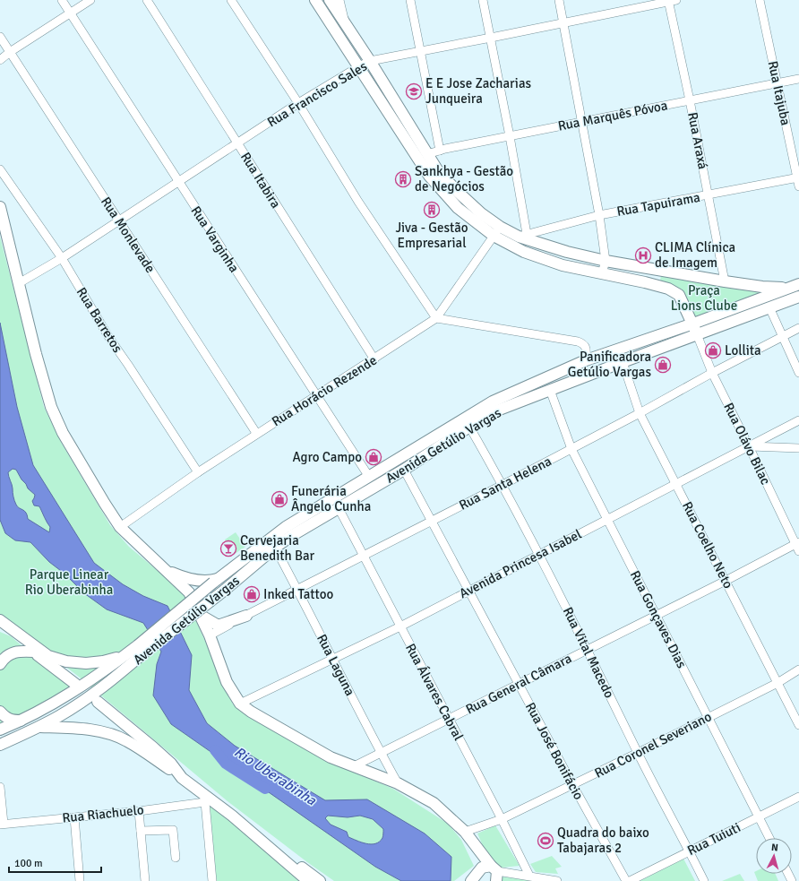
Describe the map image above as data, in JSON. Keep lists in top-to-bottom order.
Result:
{
  "streets": {
    "main road": ["Avenida Getúlio Vargas"],
    "street": [
      "Rua Itajuba",
      "Rua Francisco Sales",
      "Rua Marquês Póvoa",
      "Rua Araxá",
      "Rua Itabira",
      "Rua Tapuirama",
      "Rua Monlevade",
      "Rua Varginha",
      "Rua Barretos",
      "Rua Horácio Rezende",
      "Rua Olávo Bilac",
      "Rua Santa Helena",
      "Rua Coelho Neto",
      "Avenida Princesa Isabel",
      "Rua Gonçaves Dias",
      "Rua Vital Macedo",
      "Rua Laguna",
      "Rua General Câmara",
      "Rua Álvares Cabral",
      "Rua Coronel Severiano",
      "Rua José Bonifácio",
      "Rua Riachuelo",
      "Rua Tuiuti"
    ]
  },
  "crossings": [
    ["Rua Itajuba", "Rua Marquês Póvoa"],
    ["Rua Itajuba", "Rua Tapuirama"],
    ["Rua Francisco Sales", "Rua Araxá"],
    ["Rua Francisco Sales", "Rua Itabira"],
    ["Rua Francisco Sales", "Rua Monlevade"],
    ["Rua Francisco Sales", "Rua Varginha"],
    ["Rua Francisco Sales", "Rua Barretos"],
    ["Rua Marquês Póvoa", "Rua Araxá"],
    ["Rua Araxá", "Rua Tapuirama"],
    ["Rua Itabira", "Rua Horácio Rezende"],
    ["Rua Monlevade", "Rua Horácio Rezende"],
    ["Rua Varginha", "Rua Horácio Rezende"],
    ["Rua Varginha", "Avenida Getúlio Vargas"],
    ["Rua Barretos", "Rua Horácio Rezende"],
    ["Rua Olávo Bilac", "Avenida Getúlio Vargas"],
    ["Rua Olávo Bilac", "Rua Santa Helena"],
    ["Rua Olávo Bilac", "Avenida Princesa Isabel"],
    ["Rua Olávo Bilac", "Rua General Câmara"],
    ["Avenida Getúlio Vargas", "Rua Coelho Neto"],
    ["Avenida Getúlio Vargas", "Rua Gonçaves Dias"],
    ["Avenida Getúlio Vargas", "Rua Vital Macedo"],
    ["Avenida Getúlio Vargas", "Rua Laguna"],
    ["Avenida Getúlio Vargas", "Rua Álvares Cabral"],
    ["Avenida Getúlio Vargas", "Rua José Bonifácio"],
    ["Rua Santa Helena", "Rua Coelho Neto"],
    ["Rua Santa Helena", "Rua Gonçaves Dias"],
    ["Rua Santa Helena", "Rua Vital Macedo"],
    ["Rua Santa Helena", "Rua Laguna"],
    ["Rua Santa Helena", "Rua Álvares Cabral"],
    ["Rua Santa Helena", "Rua José Bonifácio"],
    ["Rua Coelho Neto", "Avenida Princesa Isabel"],
    ["Rua Coelho Neto", "Rua General Câmara"],
    ["Rua Coelho Neto", "Rua Coronel Severiano"],
    ["Avenida Princesa Isabel", "Rua Gonçaves Dias"],
    ["Avenida Princesa Isabel", "Rua Vital Macedo"],
    ["Avenida Princesa Isabel", "Rua Laguna"],
    ["Avenida Princesa Isabel", "Rua Álvares Cabral"],
    ["Avenida Princesa Isabel", "Rua José Bonifácio"],
    ["Rua Gonçaves Dias", "Rua General Câmara"],
    ["Rua Gonçaves Dias", "Rua Coronel Severiano"],
    ["Rua Gonçaves Dias", "Rua Tuiuti"],
    ["Rua Vital Macedo", "Rua General Câmara"],
    ["Rua Vital Macedo", "Rua Coronel Severiano"],
    ["Rua Vital Macedo", "Rua Tuiuti"],
    ["Rua Laguna", "Rua General Câmara"],
    ["Rua General Câmara", "Rua Álvares Cabral"],
    ["Rua General Câmara", "Rua José Bonifácio"],
    ["Rua Álvares Cabral", "Rua Coronel Severiano"],
    ["Rua Coronel Severiano", "Rua José Bonifácio"]
  ],
  "water": ["Rio Uberabinha"],
  "parks": ["Praça Lions Clube", "Parque Linear Rio Uberabinha"],
  "places": {
    "school or university": ["E E Jose Zacharias Junqueira"],
    "building": ["Sankhya - Gestão de Negócios", "Jiva - Gestão Empresarial"],
    "hospital": ["CLIMA Clínica de Imagem"],
    "shop": [
      "Lollita",
      "Panificadora Getúlio Vargas",
      "Agro Campo",
      "Funerária Ângelo Cunha",
      "Inked Tattoo"
    ],
    "bar": ["Cervejaria Benedith Bar"],
    "sports": ["Quadra do baixo Tabajaras 2"]
  },
  "scale_bar": "100 m",
  "north": "top"
}
